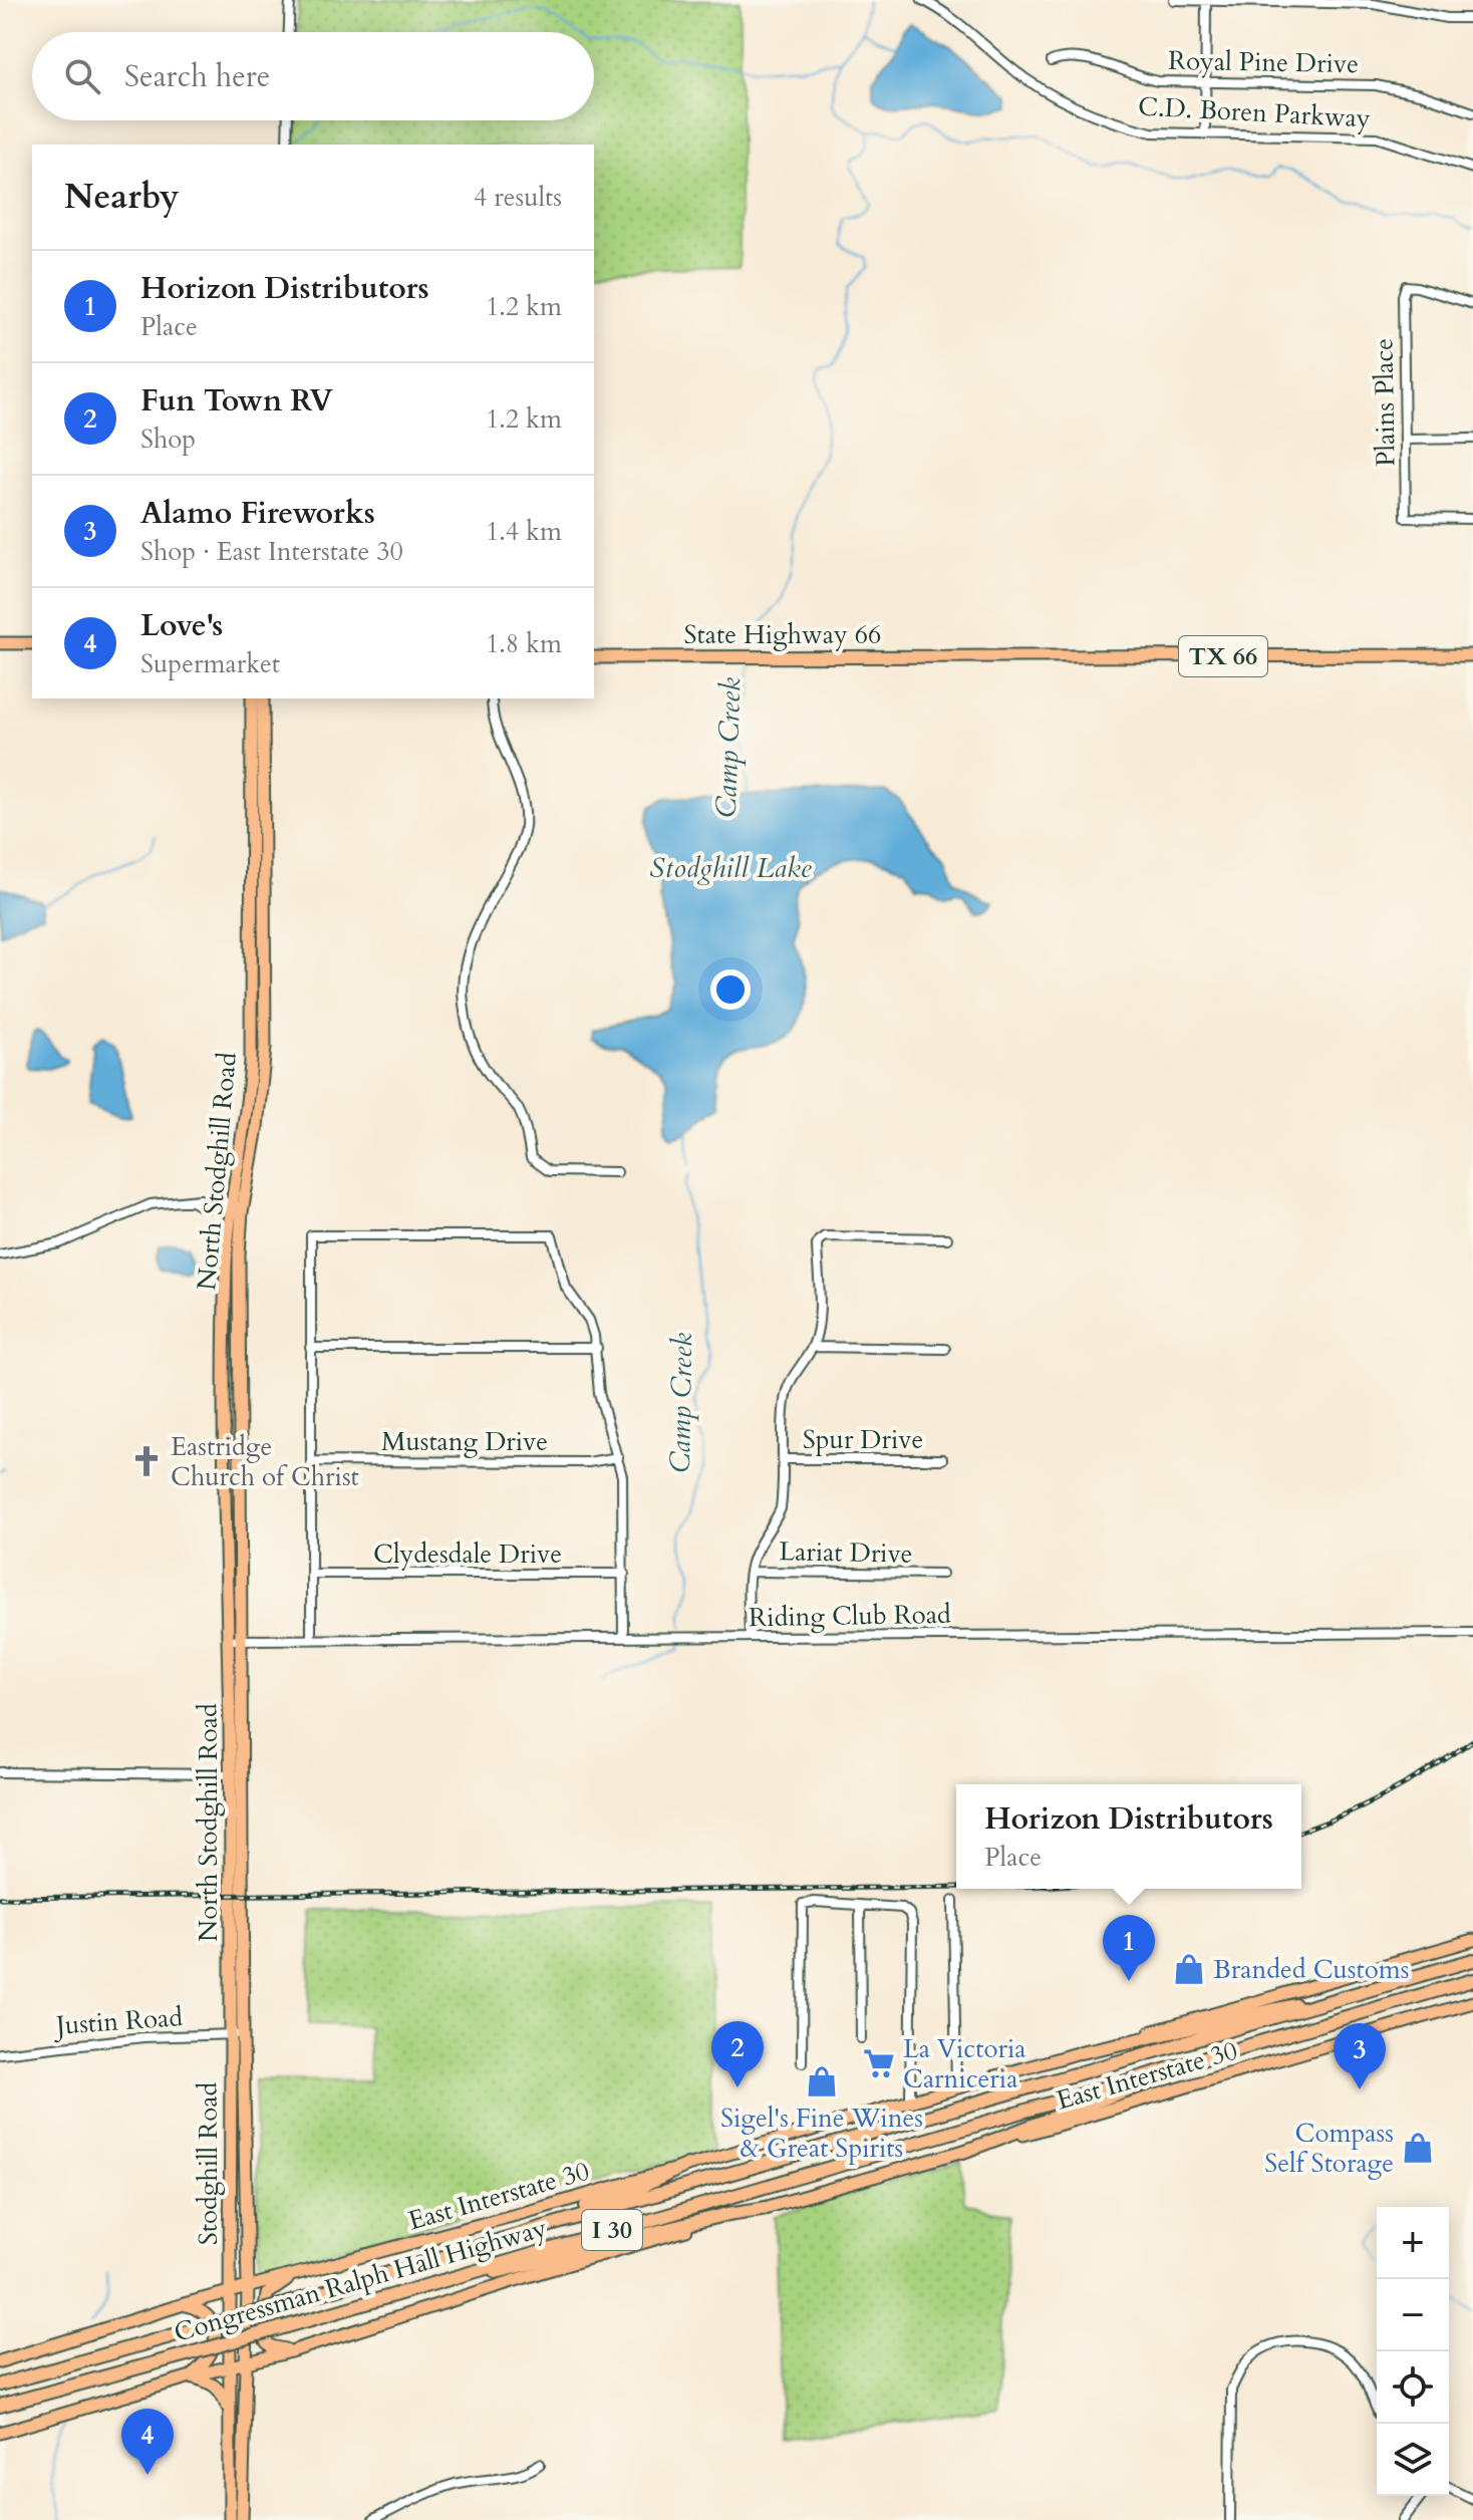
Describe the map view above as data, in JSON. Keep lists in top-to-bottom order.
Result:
{
  "streets": {
    "highway": ["I 30", "Congressman Ralph Hall Highway"],
    "main road": [
      "State Highway 66",
      "TX 66",
      "North Stodghill Road",
      "East Interstate 30",
      "Stodghill Road"
    ],
    "street": [
      "Royal Pine Drive",
      "C.D. Boren Parkway",
      "Plains Place",
      "Spur Drive",
      "Mustang Drive",
      "Lariat Drive",
      "Clydesdale Drive",
      "Riding Club Road",
      "Justin Road"
    ]
  },
  "crossings": [
    ["North Stodghill Road", "Riding Club Road"],
    ["North Stodghill Road", "Justin Road"],
    ["North Stodghill Road", "Stodghill Road"],
    ["Justin Road", "Stodghill Road"],
    ["East Interstate 30", "Stodghill Road"]
  ],
  "water": ["Camp Creek", "Stodghill Lake"],
  "places": {
    "church": ["Eastridge Church of Christ"],
    "shop": ["Branded Customs", "Sigel's Fine Wines & Great Spirits", "Compass Self Storage"],
    "supermarket": ["La Victoria Carniceria"]
  },
  "page": {
    "search": "Search here",
    "heading": ["Nearby", "4 results"],
    "list": [
      {
        "mark": "1",
        "name": "Horizon Distributors",
        "note": "Place",
        "value": "1.2 km"
      },
      {
        "mark": "2",
        "name": "Fun Town RV",
        "note": "Shop",
        "value": "1.2 km"
      },
      {
        "mark": "3",
        "name": "Alamo Fireworks",
        "note": "Shop · East Interstate 30",
        "value": "1.4 km"
      },
      {
        "mark": "4",
        "name": "Love's",
        "note": "Supermarket",
        "value": "1.8 km"
      }
    ],
    "popup": ["Horizon Distributors", "Place"],
    "pins": [
      "1",
      "2",
      "3",
      "4"
    ],
    "map_buttons": ["+", "−"]
  }
}
